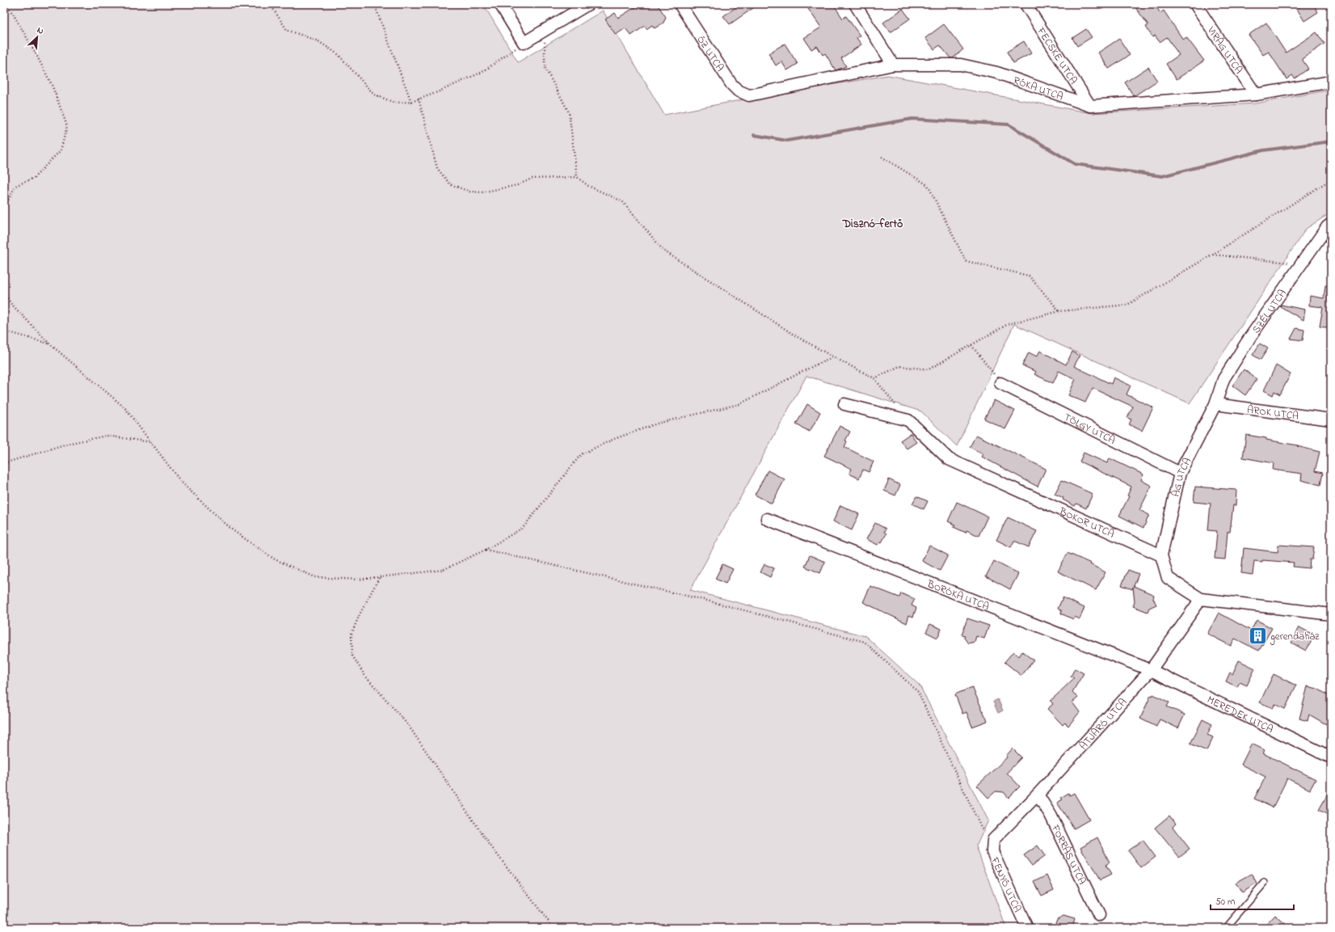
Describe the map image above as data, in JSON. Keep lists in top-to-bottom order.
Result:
{
  "streets": {
    "street": [
      "VIRÁG UTCA",
      "ŐZ UTCA",
      "FECSKE UTCA",
      "RÓKA UTCA",
      "SZÉL UTCA",
      "ÁROK UTCA",
      "TÖLGY UTCA",
      "ÁG UTCA",
      "BOKOR UTCA",
      "BORÓKA UTCA",
      "MEREDEK UTCA",
      "ÁTJÁRÓ UTCA",
      "FORRÁS UTCA",
      "FENYŐ UTCA"
    ]
  },
  "crossings": [
    ["VIRÁG UTCA", "RÓKA UTCA"],
    ["ŐZ UTCA", "RÓKA UTCA"],
    ["FECSKE UTCA", "RÓKA UTCA"],
    ["SZÉL UTCA", "ÁROK UTCA"],
    ["SZÉL UTCA", "ÁG UTCA"],
    ["ÁROK UTCA", "ÁG UTCA"],
    ["TÖLGY UTCA", "ÁG UTCA"],
    ["ÁG UTCA", "BOKOR UTCA"],
    ["BORÓKA UTCA", "MEREDEK UTCA"],
    ["BORÓKA UTCA", "ÁTJÁRÓ UTCA"],
    ["MEREDEK UTCA", "ÁTJÁRÓ UTCA"],
    ["ÁTJÁRÓ UTCA", "FORRÁS UTCA"],
    ["ÁTJÁRÓ UTCA", "FENYŐ UTCA"]
  ],
  "districts": ["Disznó-fertő"],
  "places": {
    "building": ["gerendaház"]
  },
  "scale_bar": "50 m",
  "north": "top right"
}
